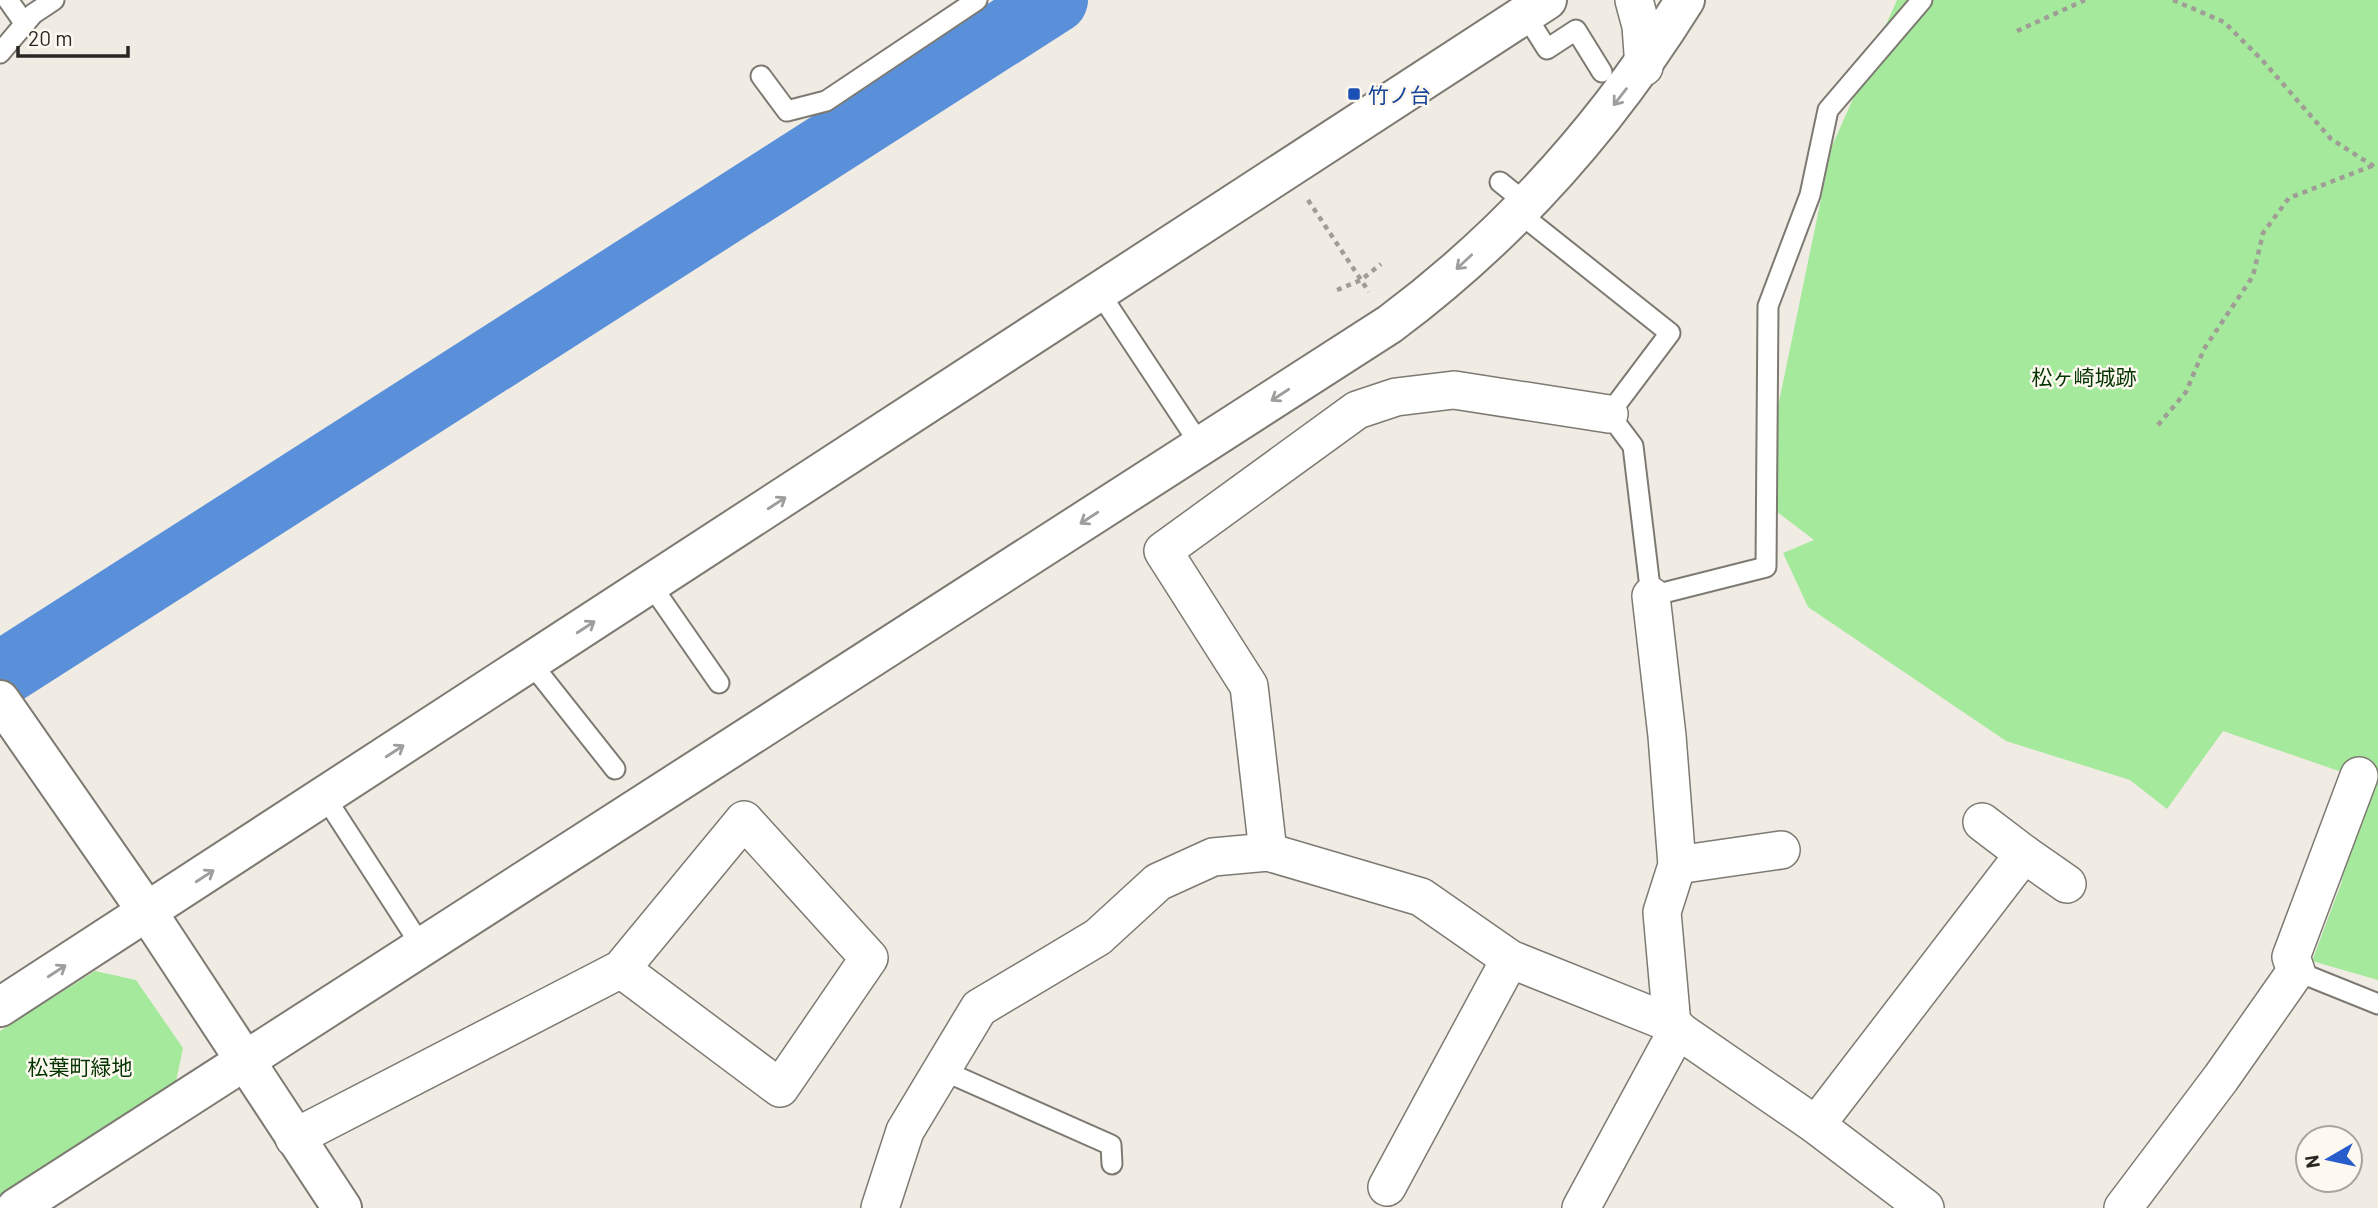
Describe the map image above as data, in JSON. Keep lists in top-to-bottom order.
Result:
{
  "parks": ["松ヶ崎城跡", "松葉町緑地"],
  "places": {
    "transit": ["竹ノ台"]
  },
  "scale_bar": "20 m",
  "north": "left"
}
